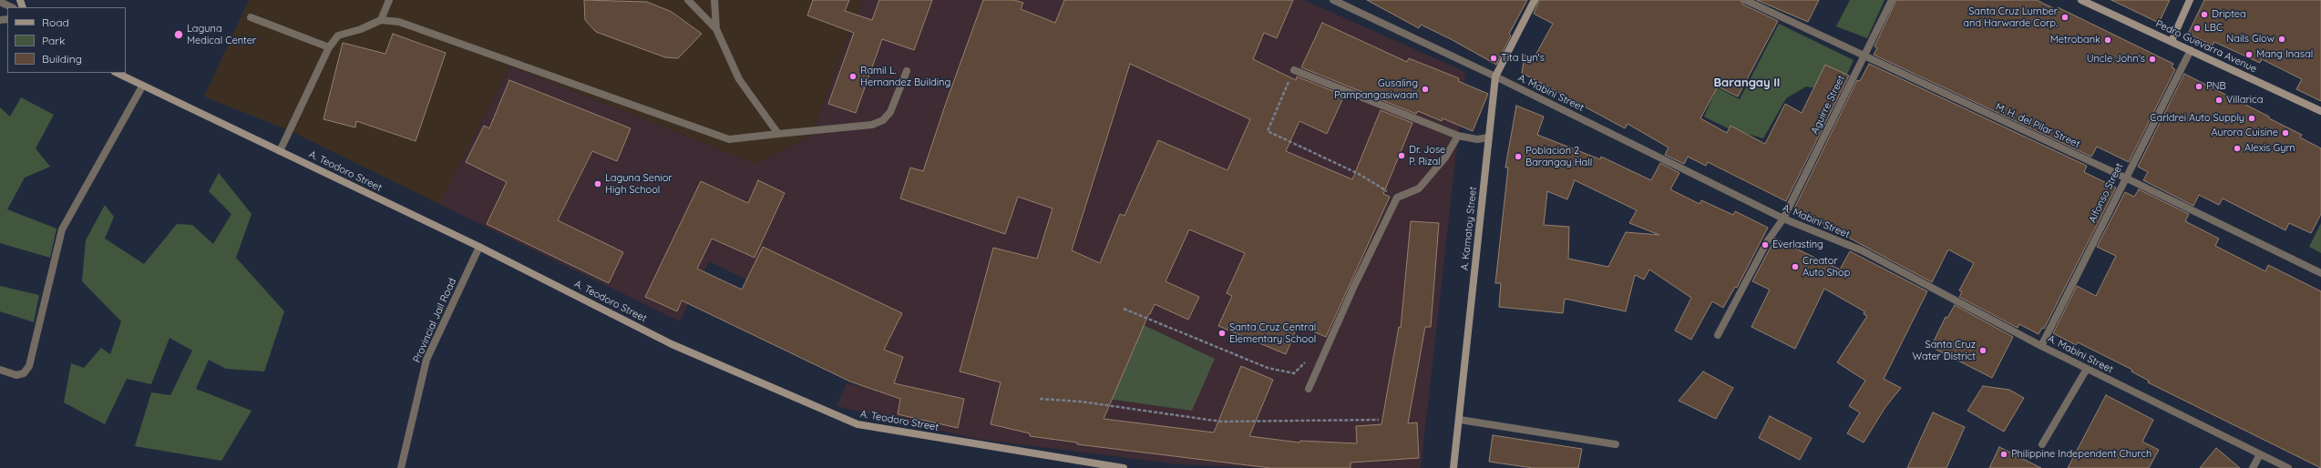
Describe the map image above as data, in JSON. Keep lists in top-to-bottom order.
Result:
{
  "streets": {
    "street": [
      "Pedro Guevarra Avenue",
      "A. Mabini Street",
      "Aguirre Street",
      "M. H. del Pilar Street",
      "A. Teodoro Street",
      "Alfonso Street",
      "A. Kamatoy Street",
      "Provincial Jail Road"
    ]
  },
  "crossings": [
    ["Pedro Guevarra Avenue", "Alfonso Street"],
    ["A. Mabini Street", "Aguirre Street"],
    ["A. Mabini Street", "Alfonso Street"],
    ["A. Mabini Street", "A. Kamatoy Street"],
    ["Aguirre Street", "M. H. del Pilar Street"],
    ["M. H. del Pilar Street", "Alfonso Street"],
    ["A. Teodoro Street", "Provincial Jail Road"]
  ],
  "districts": ["Barangay II"],
  "places": [
    "Driptea",
    "Santa Cruz Lumber and Harwarde Corp.",
    "LBC",
    "Laguna Medical Center",
    "Nails Glow",
    "Metrobank",
    "Mang Inasal",
    "Tita Lyn's",
    "Uncle John's",
    "Ramil L. Hernandez Building",
    "PNB",
    "Gusaling Pampangasiwaan",
    "Villarica",
    "Carldrei Auto Supply",
    "Aurora Cuisine",
    "Alexis Gym",
    "Dr. Jose P. Rizal",
    "Poblacion 2 Barangay Hall",
    "Laguna Senior High School",
    "Everlasting",
    "Creator Auto Shop",
    "Santa Cruz Central Elementary School",
    "Santa Cruz Water District",
    "Philippine Independent Church"
  ],
  "legend": ["Road", "Park", "Building"]
}
